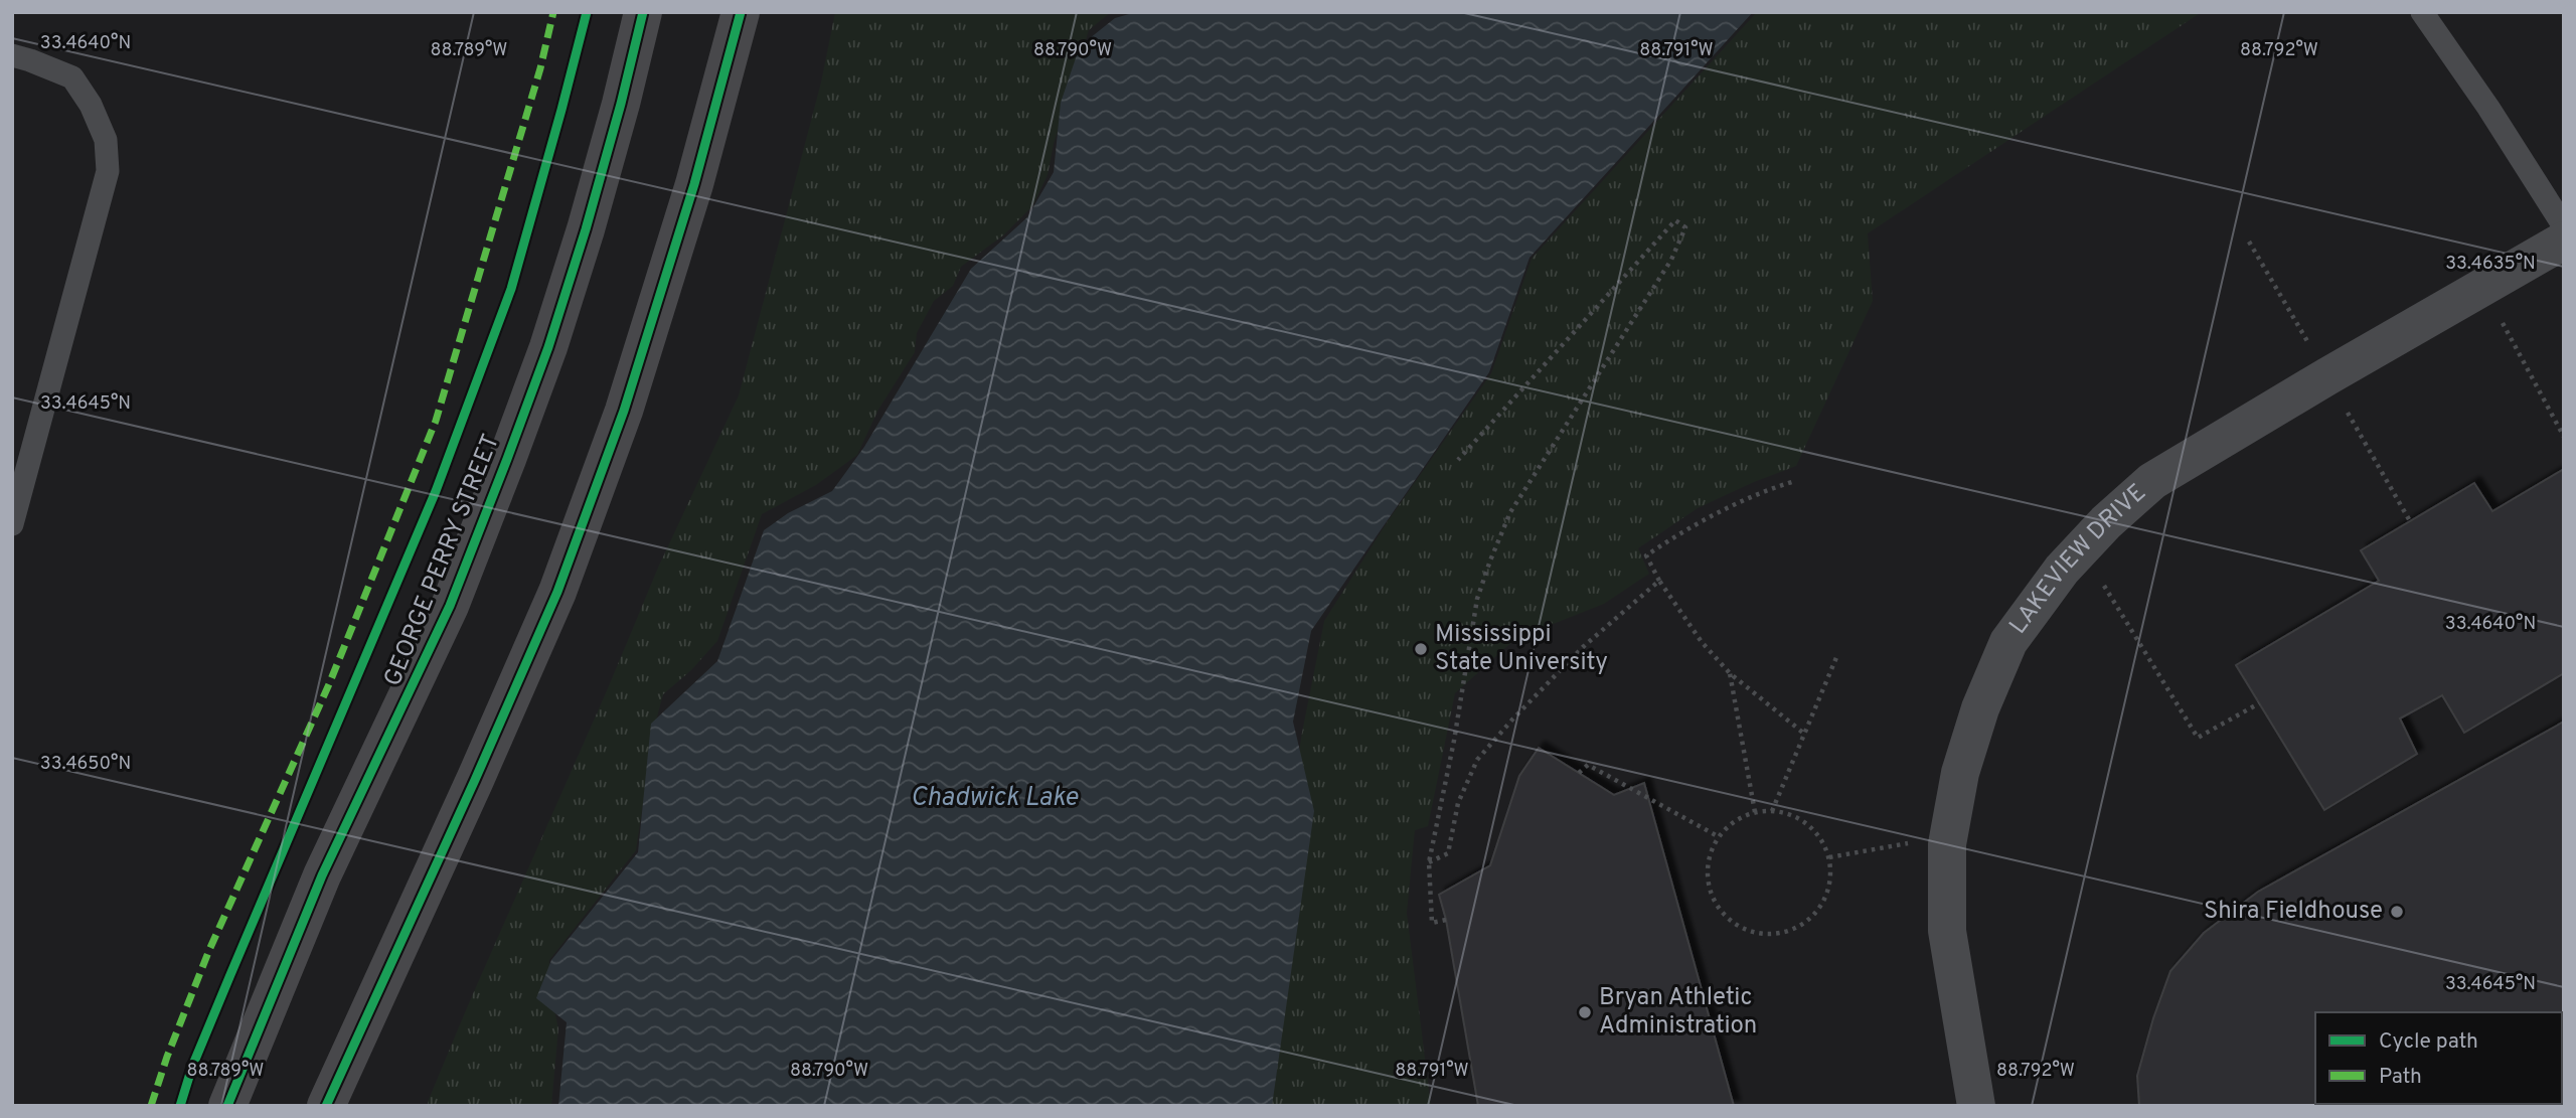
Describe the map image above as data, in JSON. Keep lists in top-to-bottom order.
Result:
{
  "streets": {
    "street": ["GEORGE PERRY STREET", "LAKEVIEW DRIVE"]
  },
  "water": ["Chadwick Lake"],
  "places": ["Mississippi State University", "Shira Fieldhouse", "Bryan Athletic Administration"],
  "legend": ["Cycle path", "Path"],
  "coordinates": [
    "33.4640°N",
    "88.789°W",
    "88.790°W",
    "88.791°W",
    "88.792°W",
    "33.4635°N",
    "33.4645°N",
    "33.4650°N"
  ]
}
